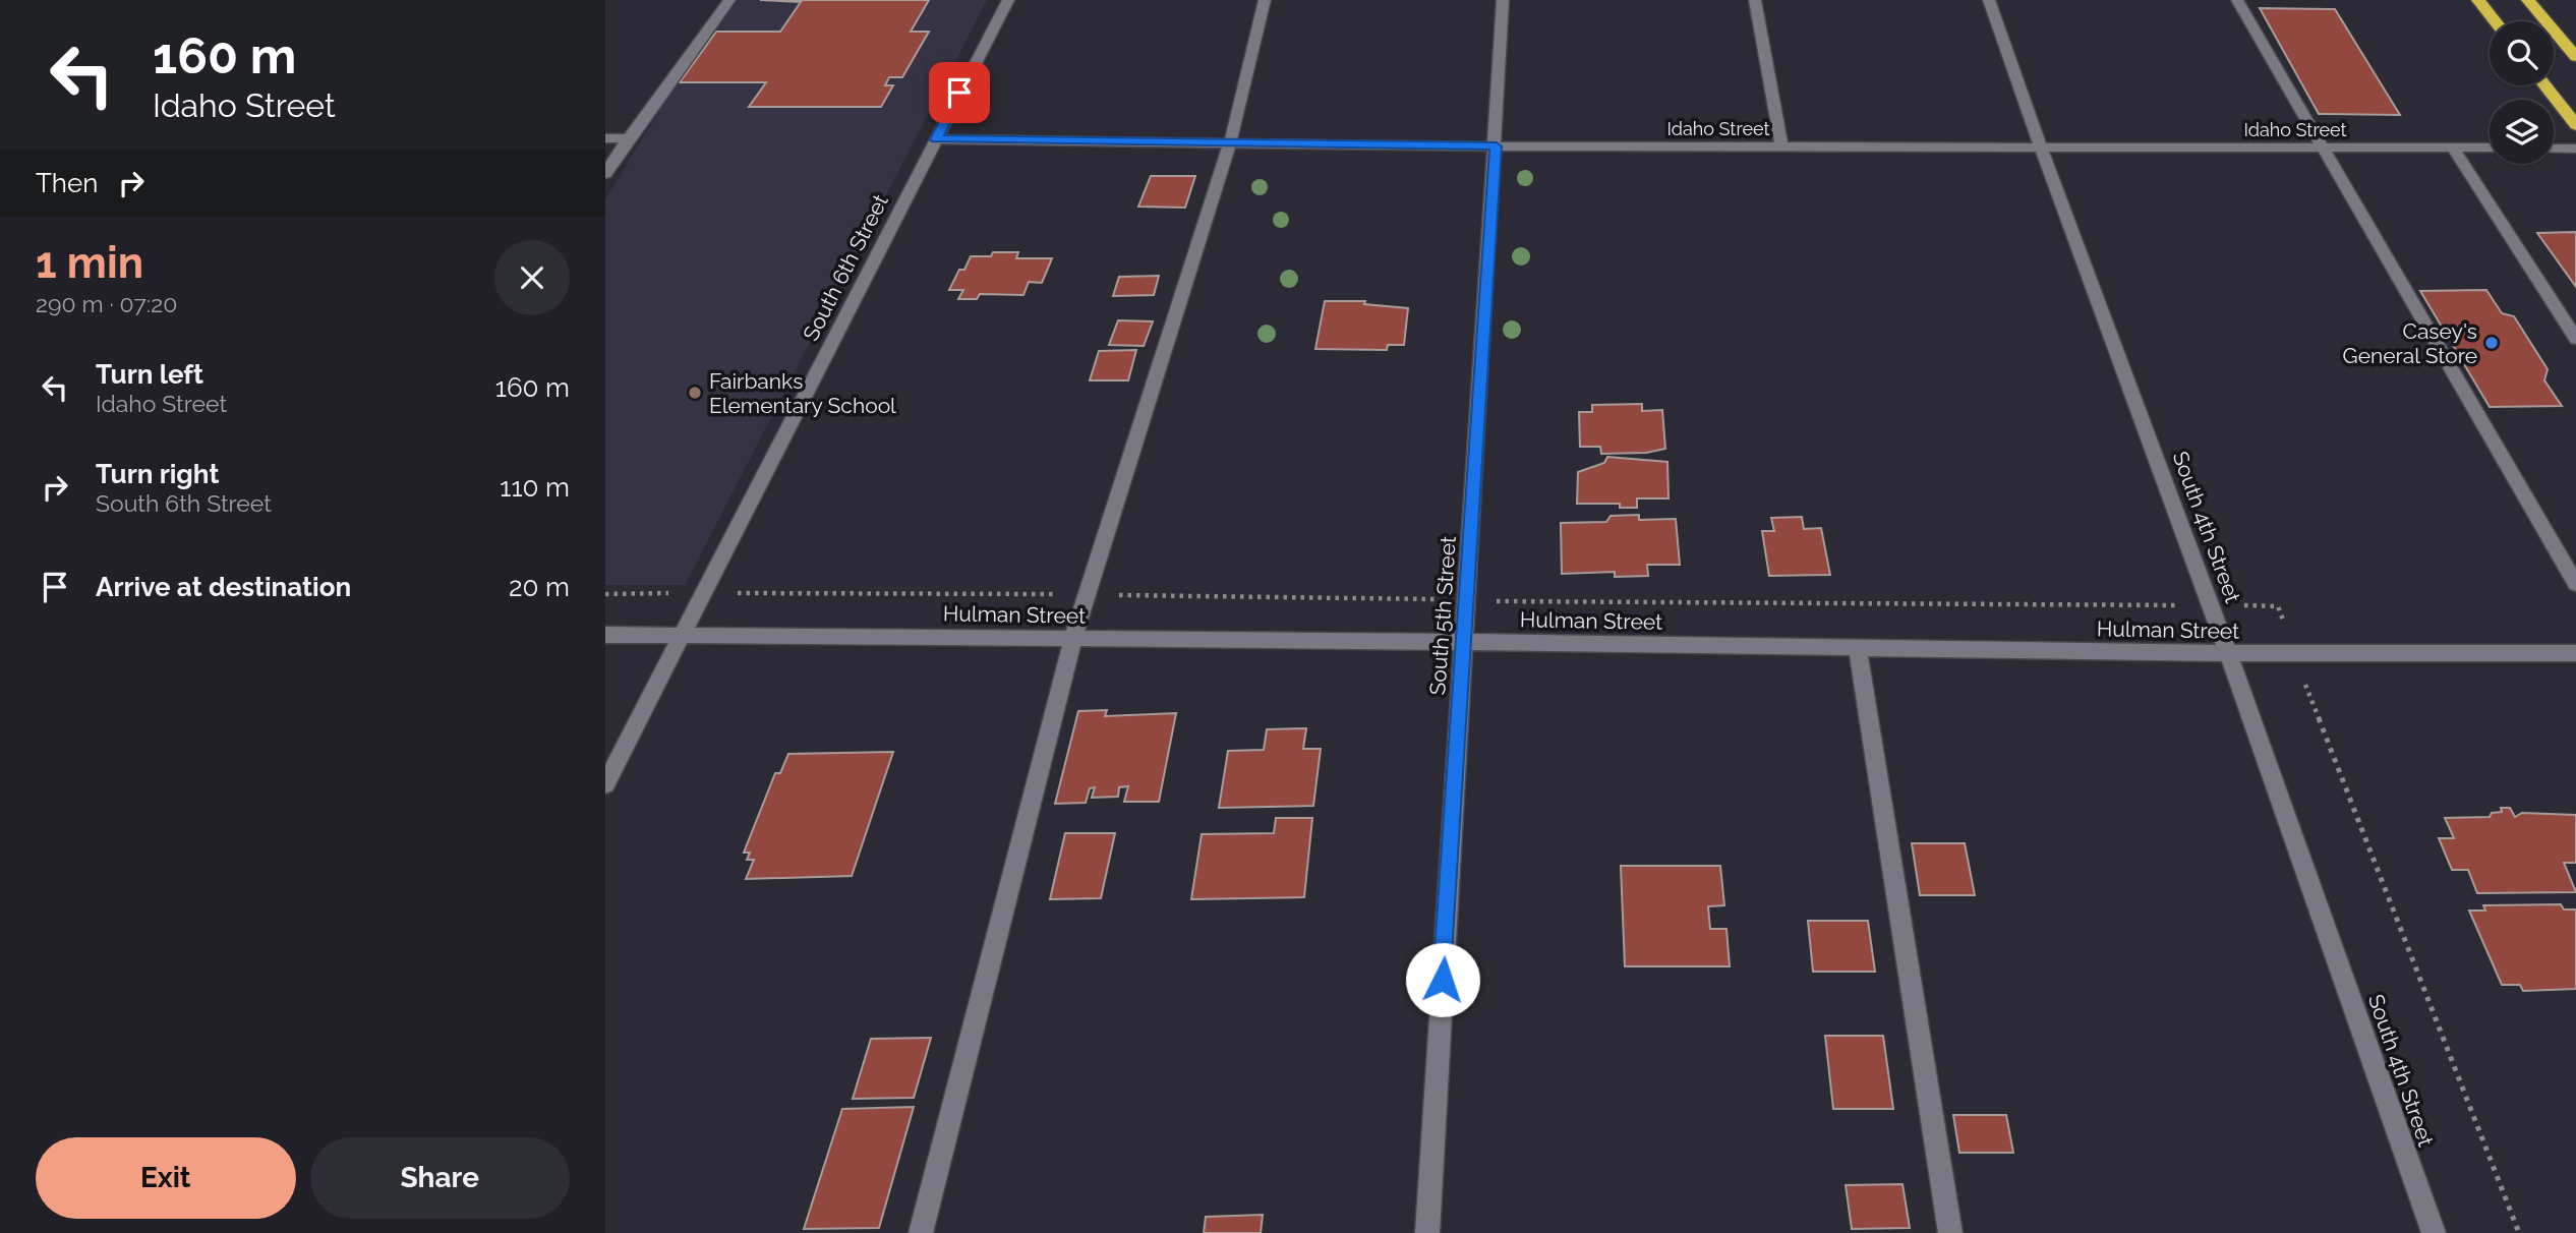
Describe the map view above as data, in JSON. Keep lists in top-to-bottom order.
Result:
{
  "streets": {
    "street": [
      "Idaho Street",
      "South 6th Street",
      "South 4th Street",
      "Hulman Street",
      "South 5th Street"
    ]
  },
  "crossings": [
    ["Idaho Street", "South 6th Street"],
    ["Idaho Street", "South 4th Street"],
    ["Idaho Street", "South 5th Street"],
    ["South 6th Street", "Hulman Street"],
    ["South 4th Street", "Hulman Street"],
    ["Hulman Street", "South 5th Street"]
  ],
  "places": ["Casey's General Store", "Fairbanks Elementary School"],
  "page": {
    "turn": ["160 m", "Idaho Street"],
    "then": "Then",
    "heading": ["1 min", "290 m · 07:20"],
    "list": [
      {
        "name": "Turn left",
        "note": "Idaho Street",
        "value": "160 m"
      },
      {
        "name": "Turn right",
        "note": "South 6th Street",
        "value": "110 m"
      },
      {
        "name": "Arrive at destination",
        "value": "20 m"
      }
    ],
    "buttons": ["Exit", "Share"]
  }
}
